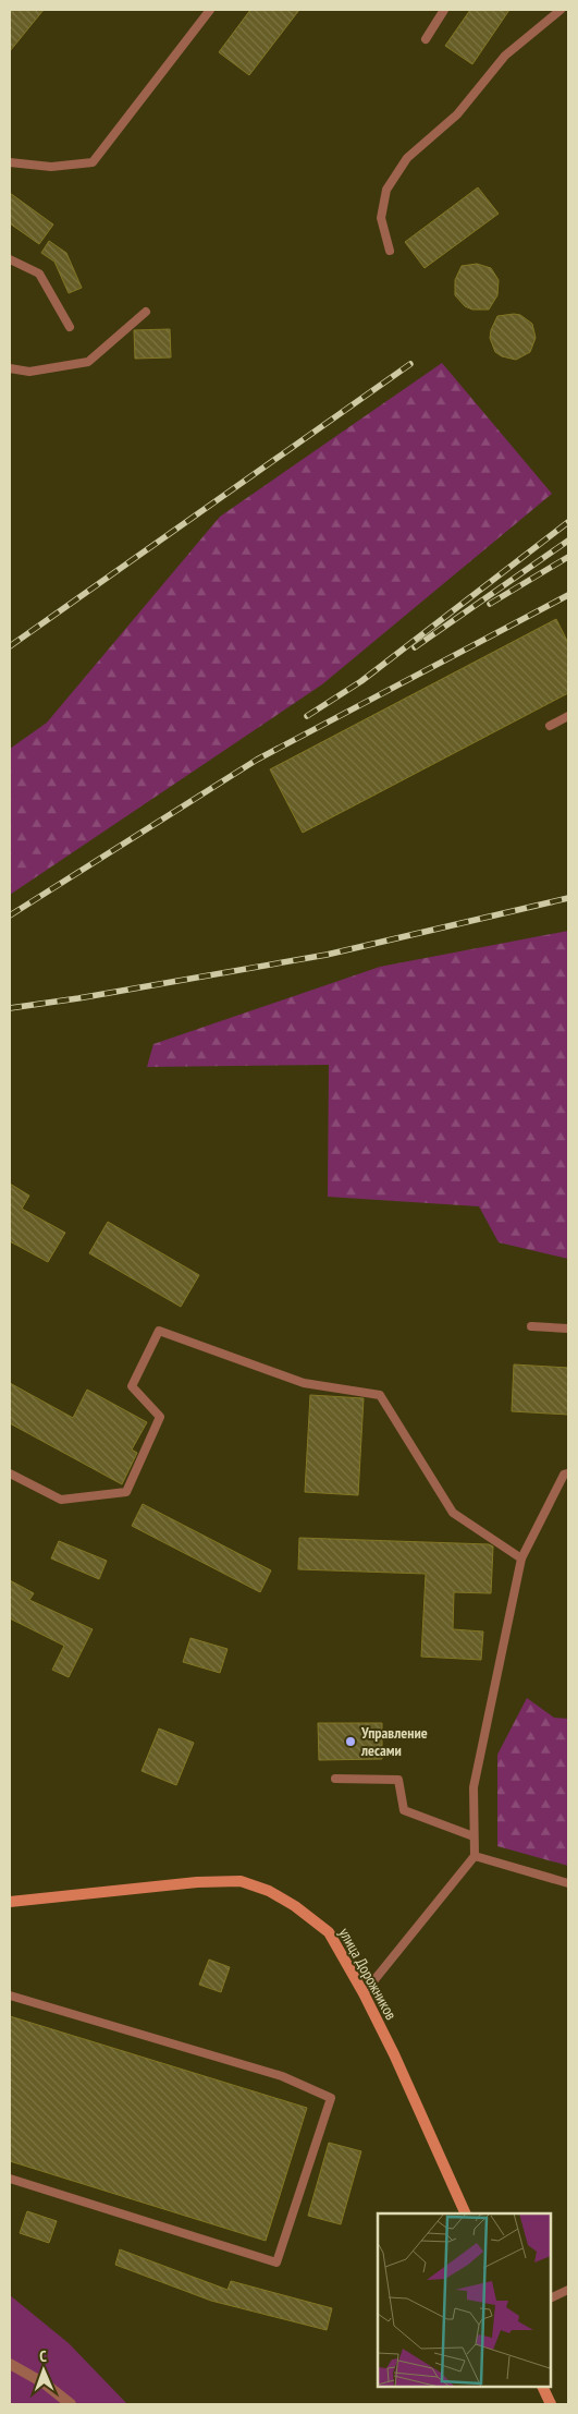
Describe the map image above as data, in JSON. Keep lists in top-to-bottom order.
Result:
{
  "streets": {
    "street": ["улица Дорожников"]
  },
  "places": ["Управление лесами"],
  "north": "top"
}
